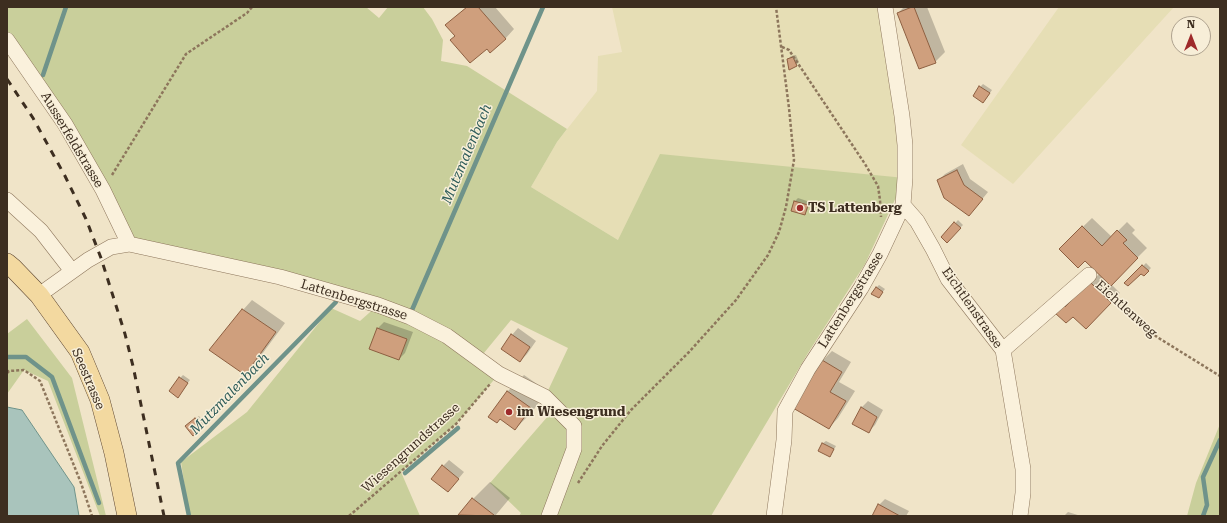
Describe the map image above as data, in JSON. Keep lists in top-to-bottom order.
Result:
{
  "streets": {
    "main road": ["Seestrasse"],
    "street": [
      "Ausserfeldstrasse",
      "Lattenbergstrasse",
      "Eichtlenstrasse",
      "Eichtlenweg"
    ],
    "path": ["Wiesengrundstrasse"]
  },
  "crossings": [
    ["Ausserfeldstrasse", "Lattenbergstrasse"],
    ["Lattenbergstrasse", "Eichtlenstrasse"],
    ["Lattenbergstrasse", "Wiesengrundstrasse"],
    ["Eichtlenstrasse", "Eichtlenweg"]
  ],
  "water": ["Mutzmalenbach"],
  "places": ["TS Lattenberg", "im Wiesengrund"],
  "north": "top"
}
